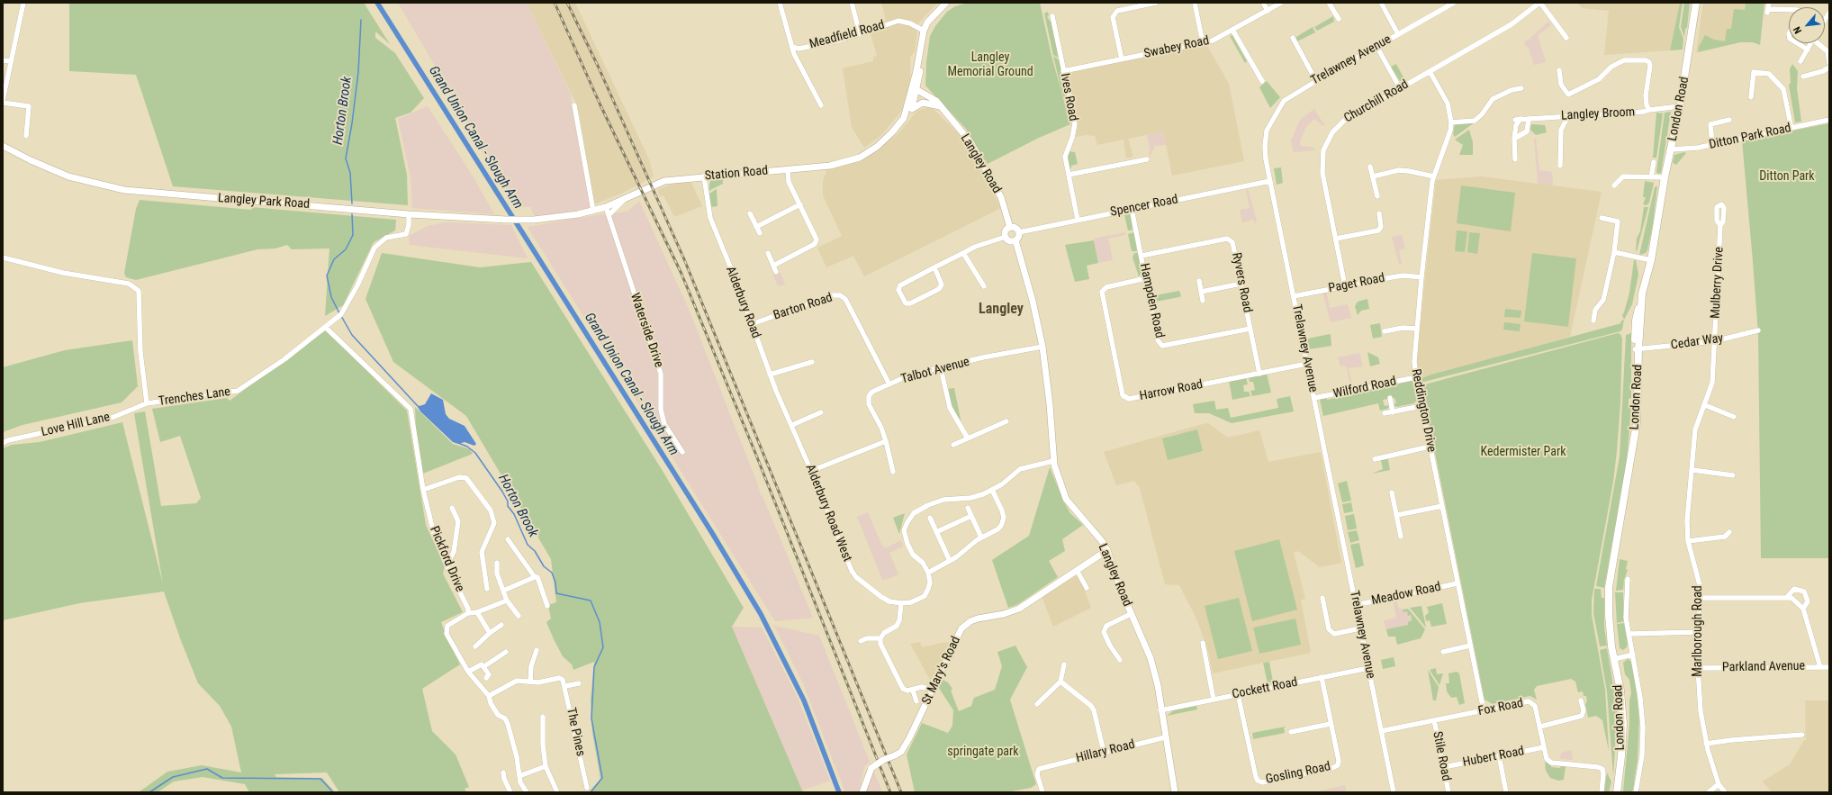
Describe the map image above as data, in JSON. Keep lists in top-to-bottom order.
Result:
{
  "streets": {
    "main road": ["London Road"],
    "street": [
      "Meadfield Road",
      "Swabey Road",
      "Trelawney Avenue",
      "Ives Road",
      "Churchill Road",
      "Langley Broom",
      "Ditton Park Road",
      "Langley Road",
      "Station Road",
      "Langley Park Road",
      "Spencer Road",
      "Ryvers Road",
      "Mulberry Drive",
      "Paget Road",
      "Hampden Road",
      "Alderbury Road",
      "Barton Road",
      "Waterside Drive",
      "Cedar Way",
      "Talbot Avenue",
      "Wilford Road",
      "Harrow Road",
      "Trenches Lane",
      "Reddington Drive",
      "Love Hill Lane",
      "Alderbury Road West",
      "Pickford Drive",
      "Meadow Road",
      "Marlborough Road",
      "Parkland Avenue",
      "St Mary's Road",
      "Cockett Road",
      "Fox Road",
      "The Pines",
      "Hillary Road",
      "Stile Road",
      "Hubert Road",
      "Gosling Road"
    ]
  },
  "crossings": [
    ["Swabey Road", "Ives Road"],
    ["Trelawney Avenue", "Spencer Road"],
    ["Trelawney Avenue", "Paget Road"],
    ["Trelawney Avenue", "Wilford Road"],
    ["Trelawney Avenue", "Harrow Road"],
    ["Trelawney Avenue", "Meadow Road"],
    ["Trelawney Avenue", "Cockett Road"],
    ["Trelawney Avenue", "Fox Road"],
    ["Ives Road", "Spencer Road"],
    ["Churchill Road", "Paget Road"],
    ["Churchill Road", "Reddington Drive"],
    ["London Road", "Langley Broom"],
    ["London Road", "Ditton Park Road"],
    ["London Road", "Cedar Way"],
    ["Langley Road", "Station Road"],
    ["Langley Road", "Spencer Road"],
    ["Langley Road", "Talbot Avenue"],
    ["Langley Road", "St Mary's Road"],
    ["Langley Road", "Cockett Road"],
    ["Langley Road", "Hillary Road"],
    ["Station Road", "Langley Park Road"],
    ["Station Road", "Alderbury Road"],
    ["Station Road", "Waterside Drive"],
    ["Langley Park Road", "Trenches Lane"],
    ["Spencer Road", "Hampden Road"],
    ["Ryvers Road", "Hampden Road"],
    ["Ryvers Road", "Harrow Road"],
    ["Mulberry Drive", "Cedar Way"],
    ["Mulberry Drive", "Marlborough Road"],
    ["Paget Road", "Reddington Drive"],
    ["Hampden Road", "Harrow Road"],
    ["Alderbury Road", "Barton Road"],
    ["Alderbury Road", "Alderbury Road West"],
    ["Barton Road", "Talbot Avenue"],
    ["Cedar Way", "Marlborough Road"],
    ["Wilford Road", "Reddington Drive"],
    ["Trenches Lane", "Love Hill Lane"],
    ["Trenches Lane", "Pickford Drive"],
    ["Reddington Drive", "Meadow Road"],
    ["Reddington Drive", "Fox Road"],
    ["Marlborough Road", "Parkland Avenue"],
    ["Cockett Road", "Gosling Road"],
    ["Fox Road", "Stile Road"],
    ["Fox Road", "Hubert Road"],
    ["Stile Road", "Hubert Road"]
  ],
  "districts": ["Langley"],
  "water": ["Horton Brook", "Grand Union Canal - Slough Arm"],
  "parks": [
    "Langley Memorial Ground",
    "Ditton Park",
    "Kedermister Park",
    "springate park"
  ],
  "north": "bottom left"
}
